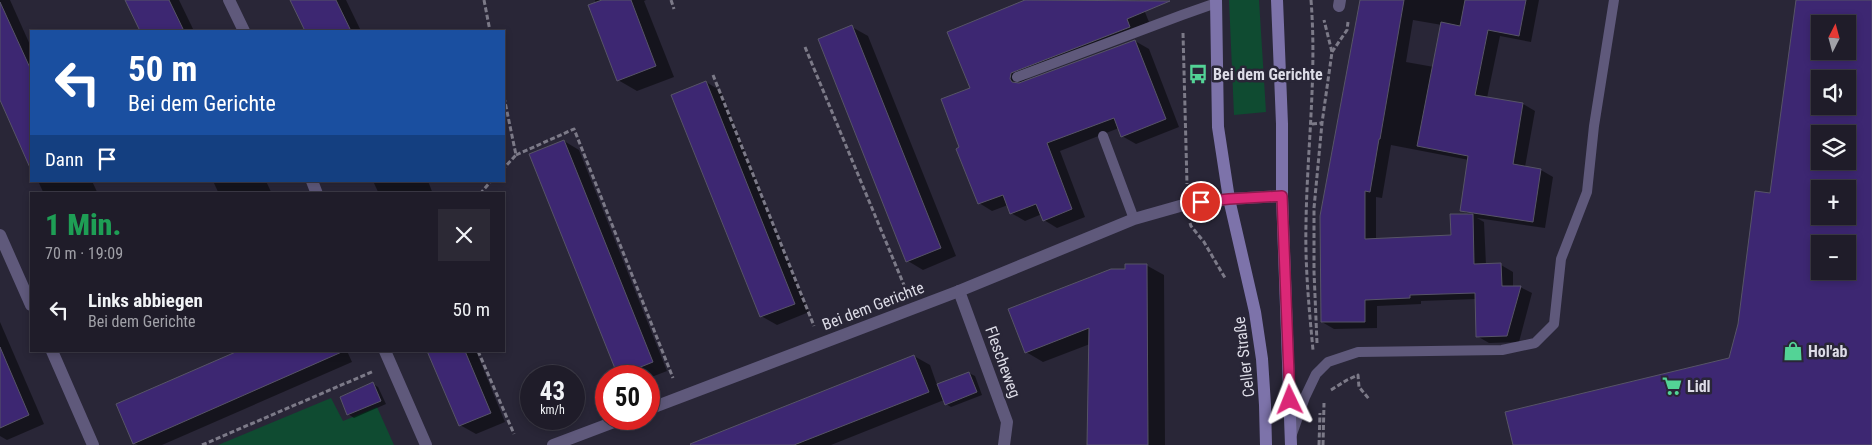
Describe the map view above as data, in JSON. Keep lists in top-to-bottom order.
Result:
{
  "streets": {
    "main road": ["Celler Straße"],
    "street": ["Bei dem Gerichte", "Flescheweg"]
  },
  "crossings": [
    ["Bei dem Gerichte", "Celler Straße"],
    ["Bei dem Gerichte", "Flescheweg"]
  ],
  "places": {
    "bus stop": ["Bei dem Gerichte"],
    "shop": ["Hol'ab"],
    "supermarket": ["Lidl"]
  },
  "north": "top",
  "page": {
    "map_buttons": ["+", "−"],
    "turn": ["50 m", "Bei dem Gerichte"],
    "then": "Dann",
    "heading": ["1 Min.", "70 m · 19:09"],
    "list": [
      {
        "name": "Links abbiegen",
        "note": "Bei dem Gerichte",
        "value": "50 m"
      }
    ],
    "speed": "43 km/h",
    "limit": "50"
  }
}
